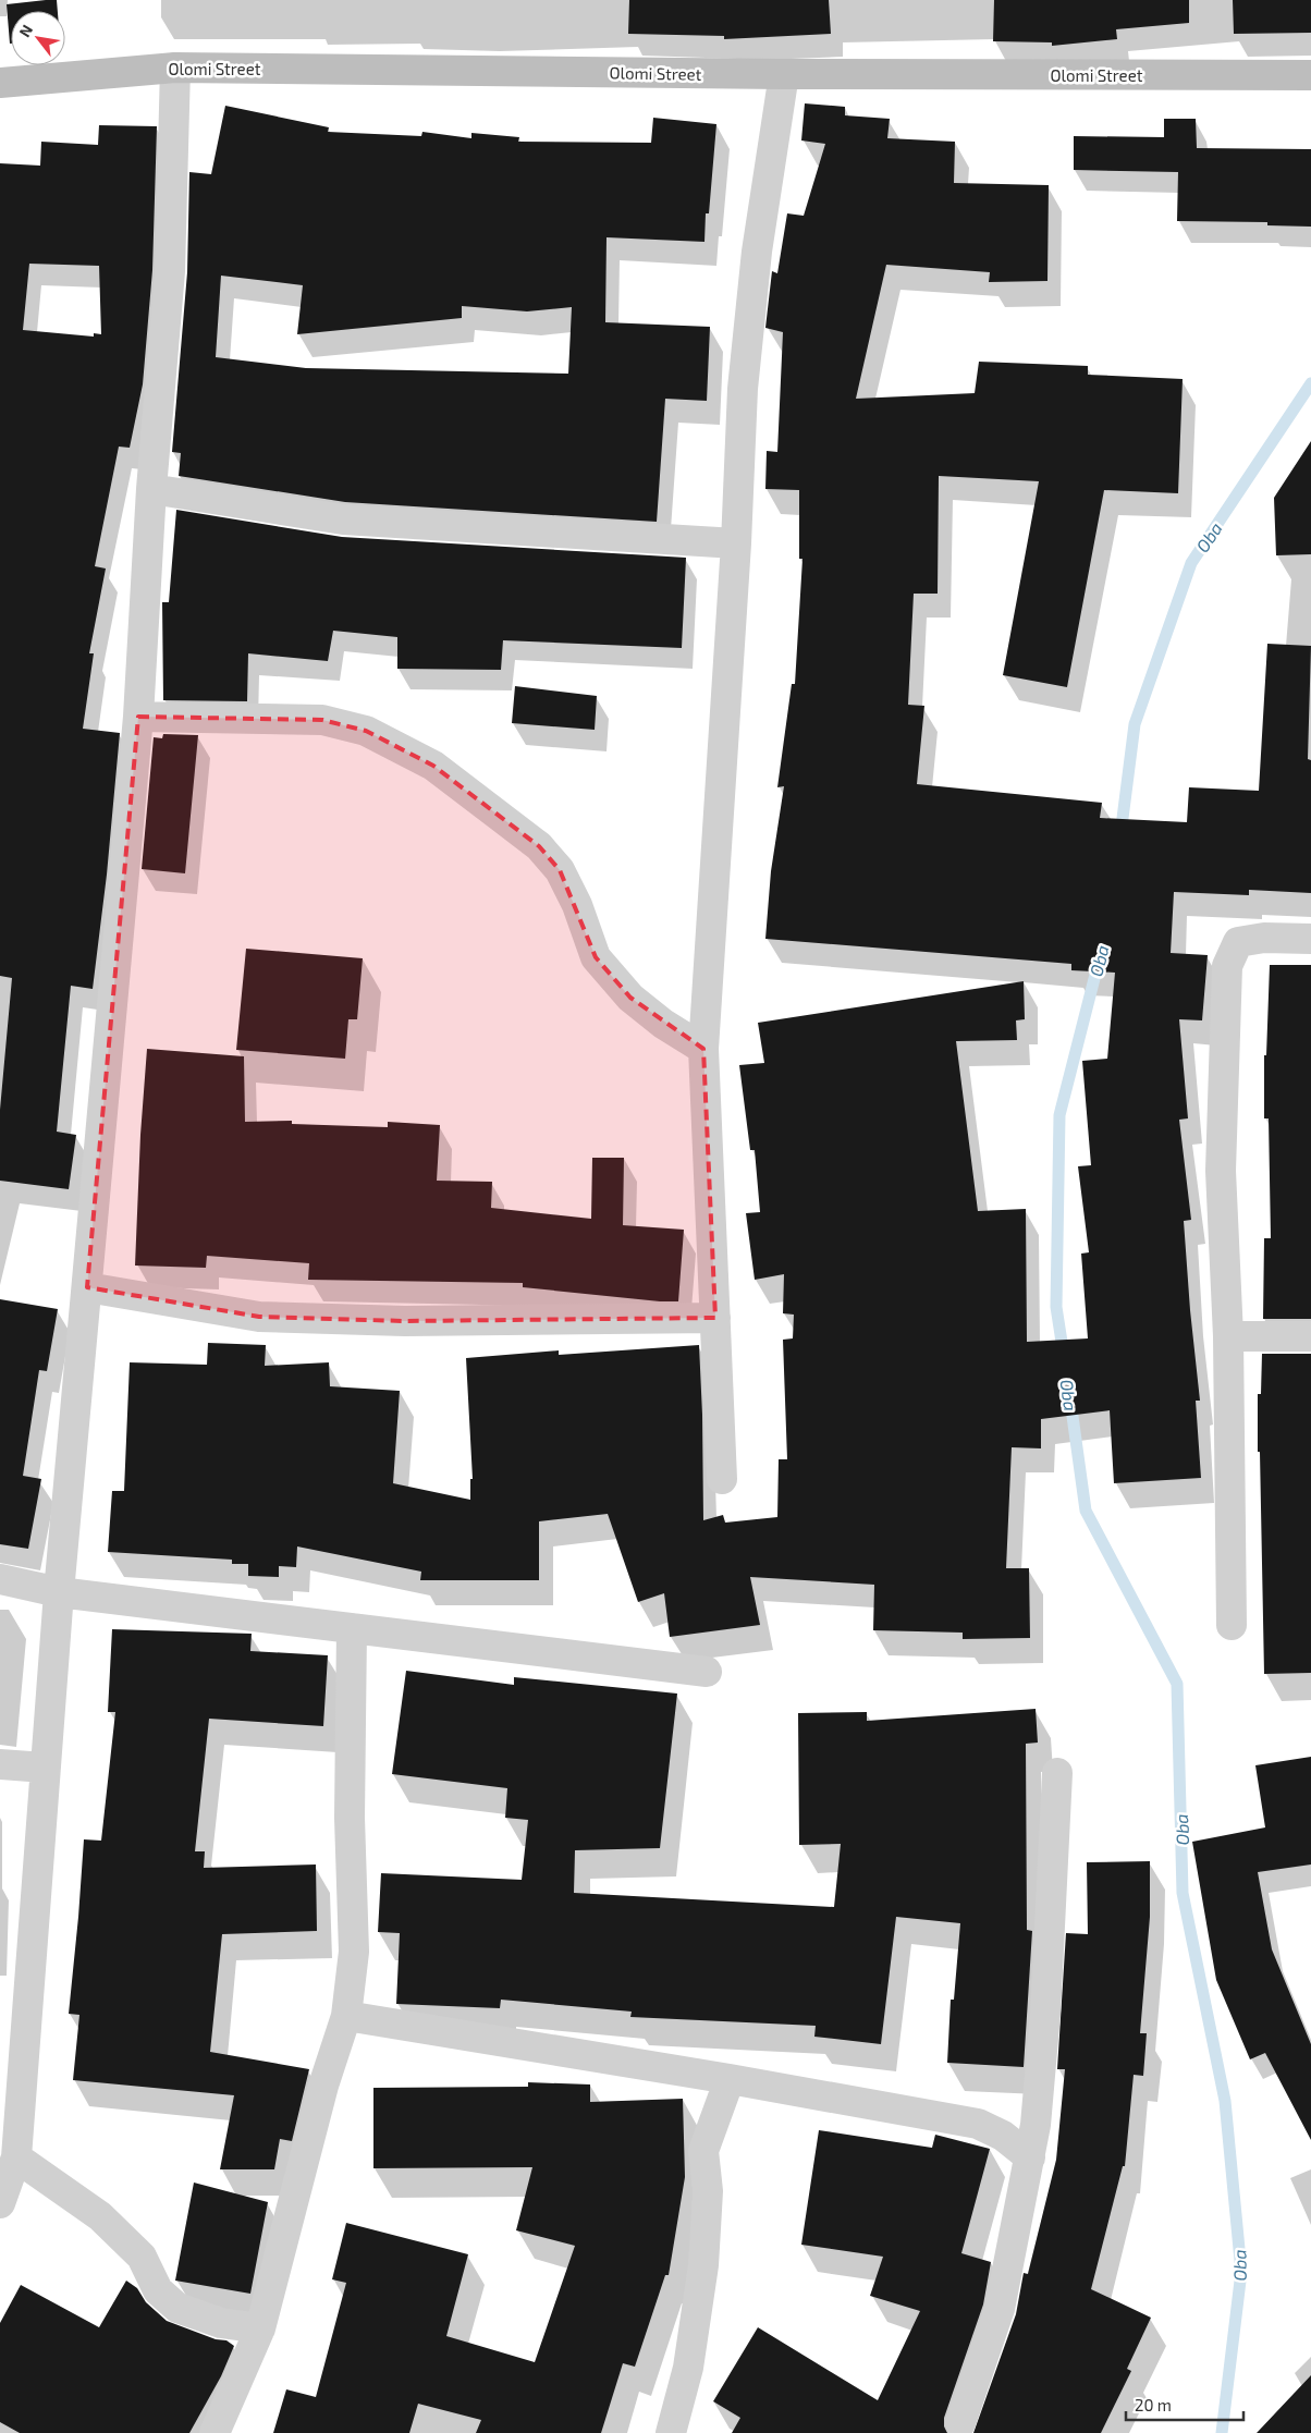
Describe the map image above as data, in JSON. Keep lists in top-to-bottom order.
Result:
{
  "streets": {
    "main road": ["Olomi Street"]
  },
  "water": ["Oba"],
  "scale_bar": "20 m",
  "north": "top left"
}
